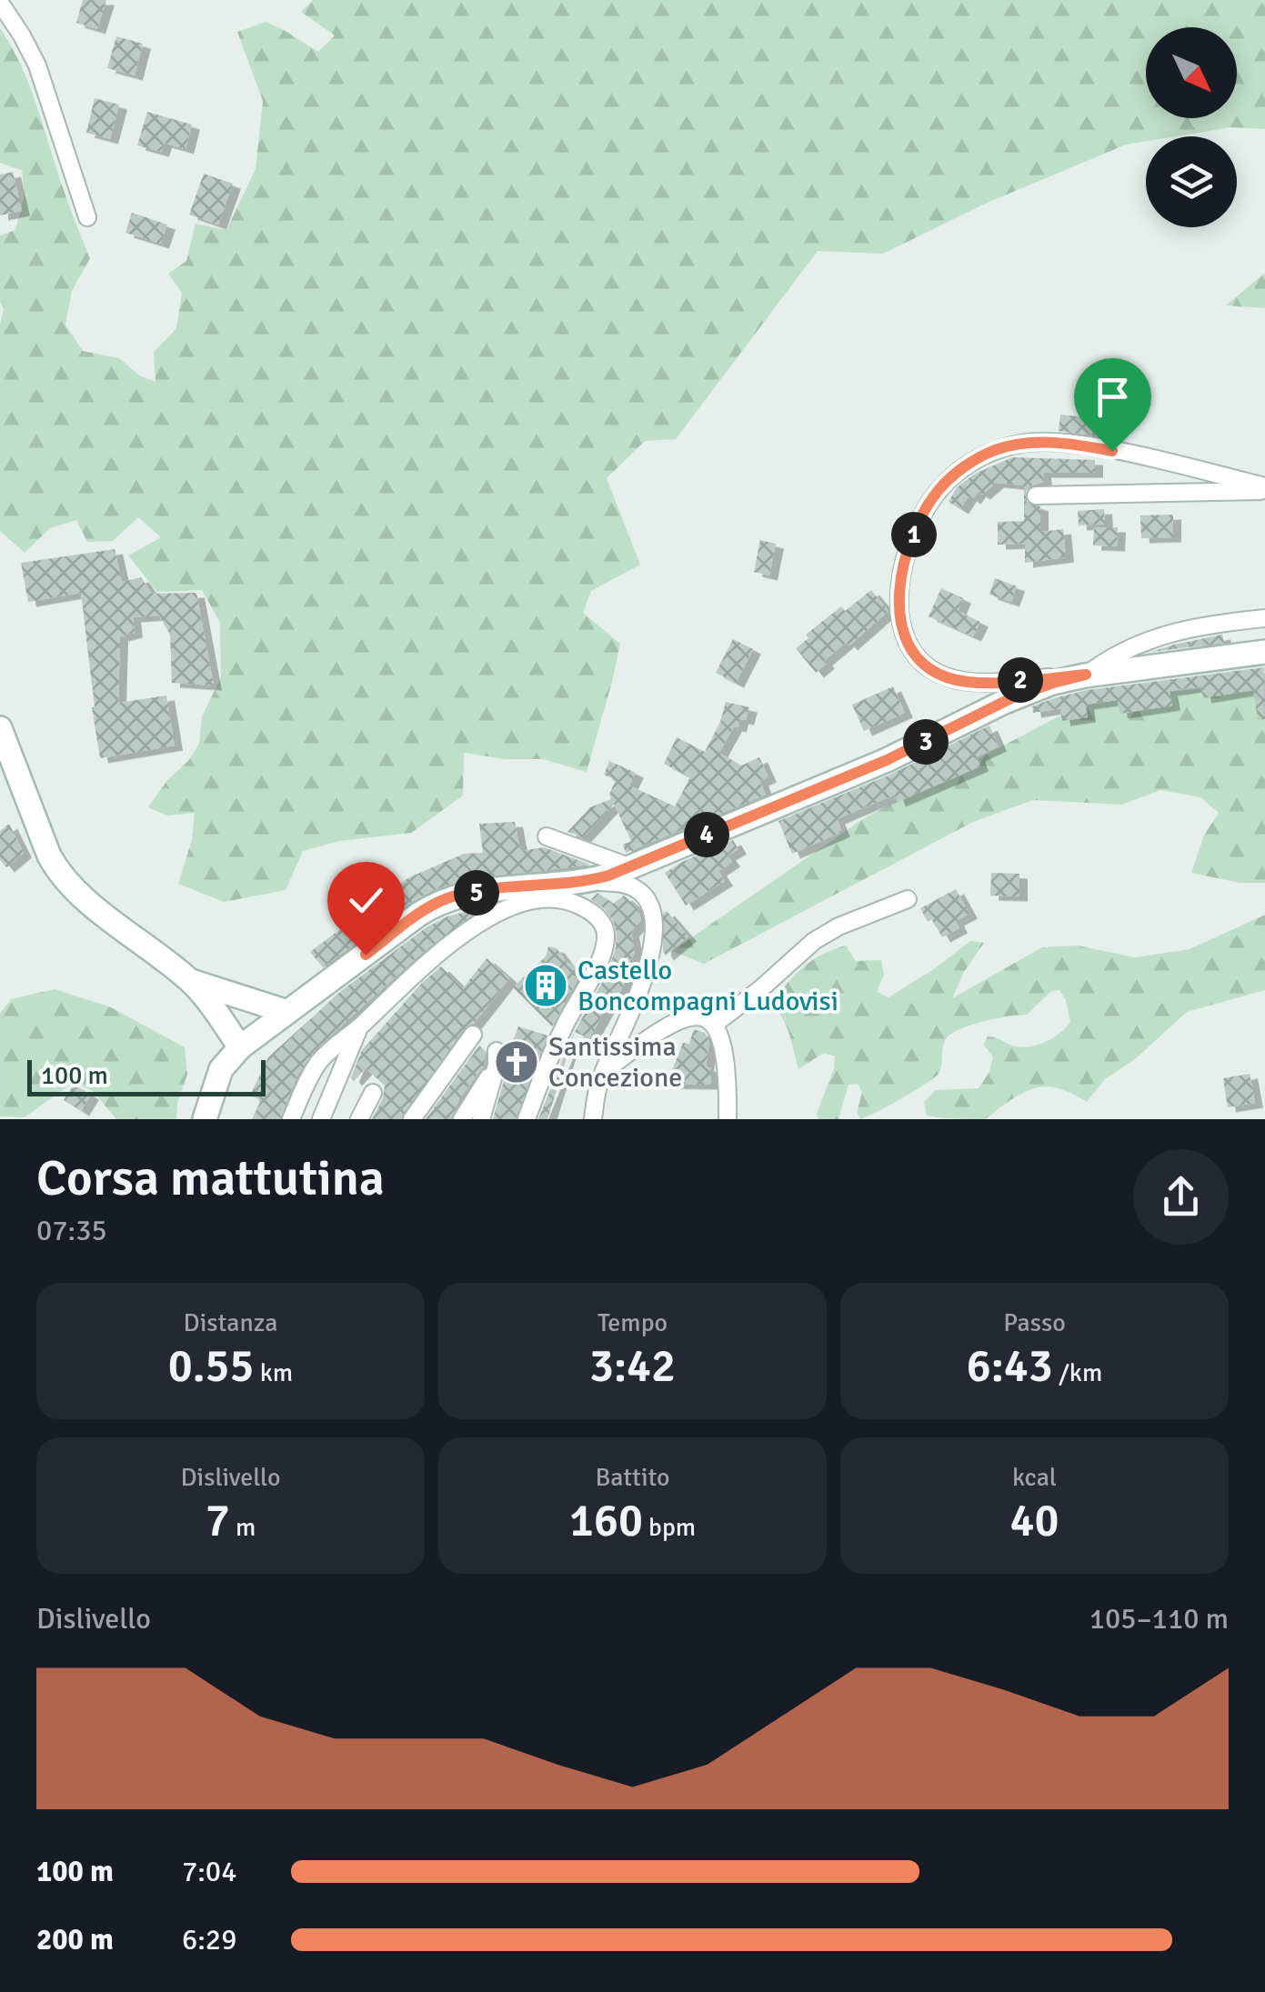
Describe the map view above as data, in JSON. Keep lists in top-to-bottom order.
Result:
{
  "places": {
    "building": ["Castello Boncompagni Ludovisi"],
    "church": ["Santissima Concezione"]
  },
  "scale_bar": "100 m",
  "north": "bottom right",
  "page": {
    "pins": [
      "1",
      "2",
      "3",
      "4",
      "5"
    ],
    "scale": "100 m",
    "heading": ["Corsa mattutina", "07:35"],
    "stats": [
      ["Distanza", "0.55 km"],
      ["Tempo", "3:42"],
      ["Passo", "6:43 /km"],
      ["Dislivello", "7 m"],
      ["Battito", "160 bpm"],
      ["kcal", "40"]
    ],
    "chart": ["Dislivello", "105–110 m"],
    "list": [
      {
        "name": "100 m",
        "note": "7:04"
      },
      {
        "name": "200 m",
        "note": "6:29"
      }
    ]
  }
}
